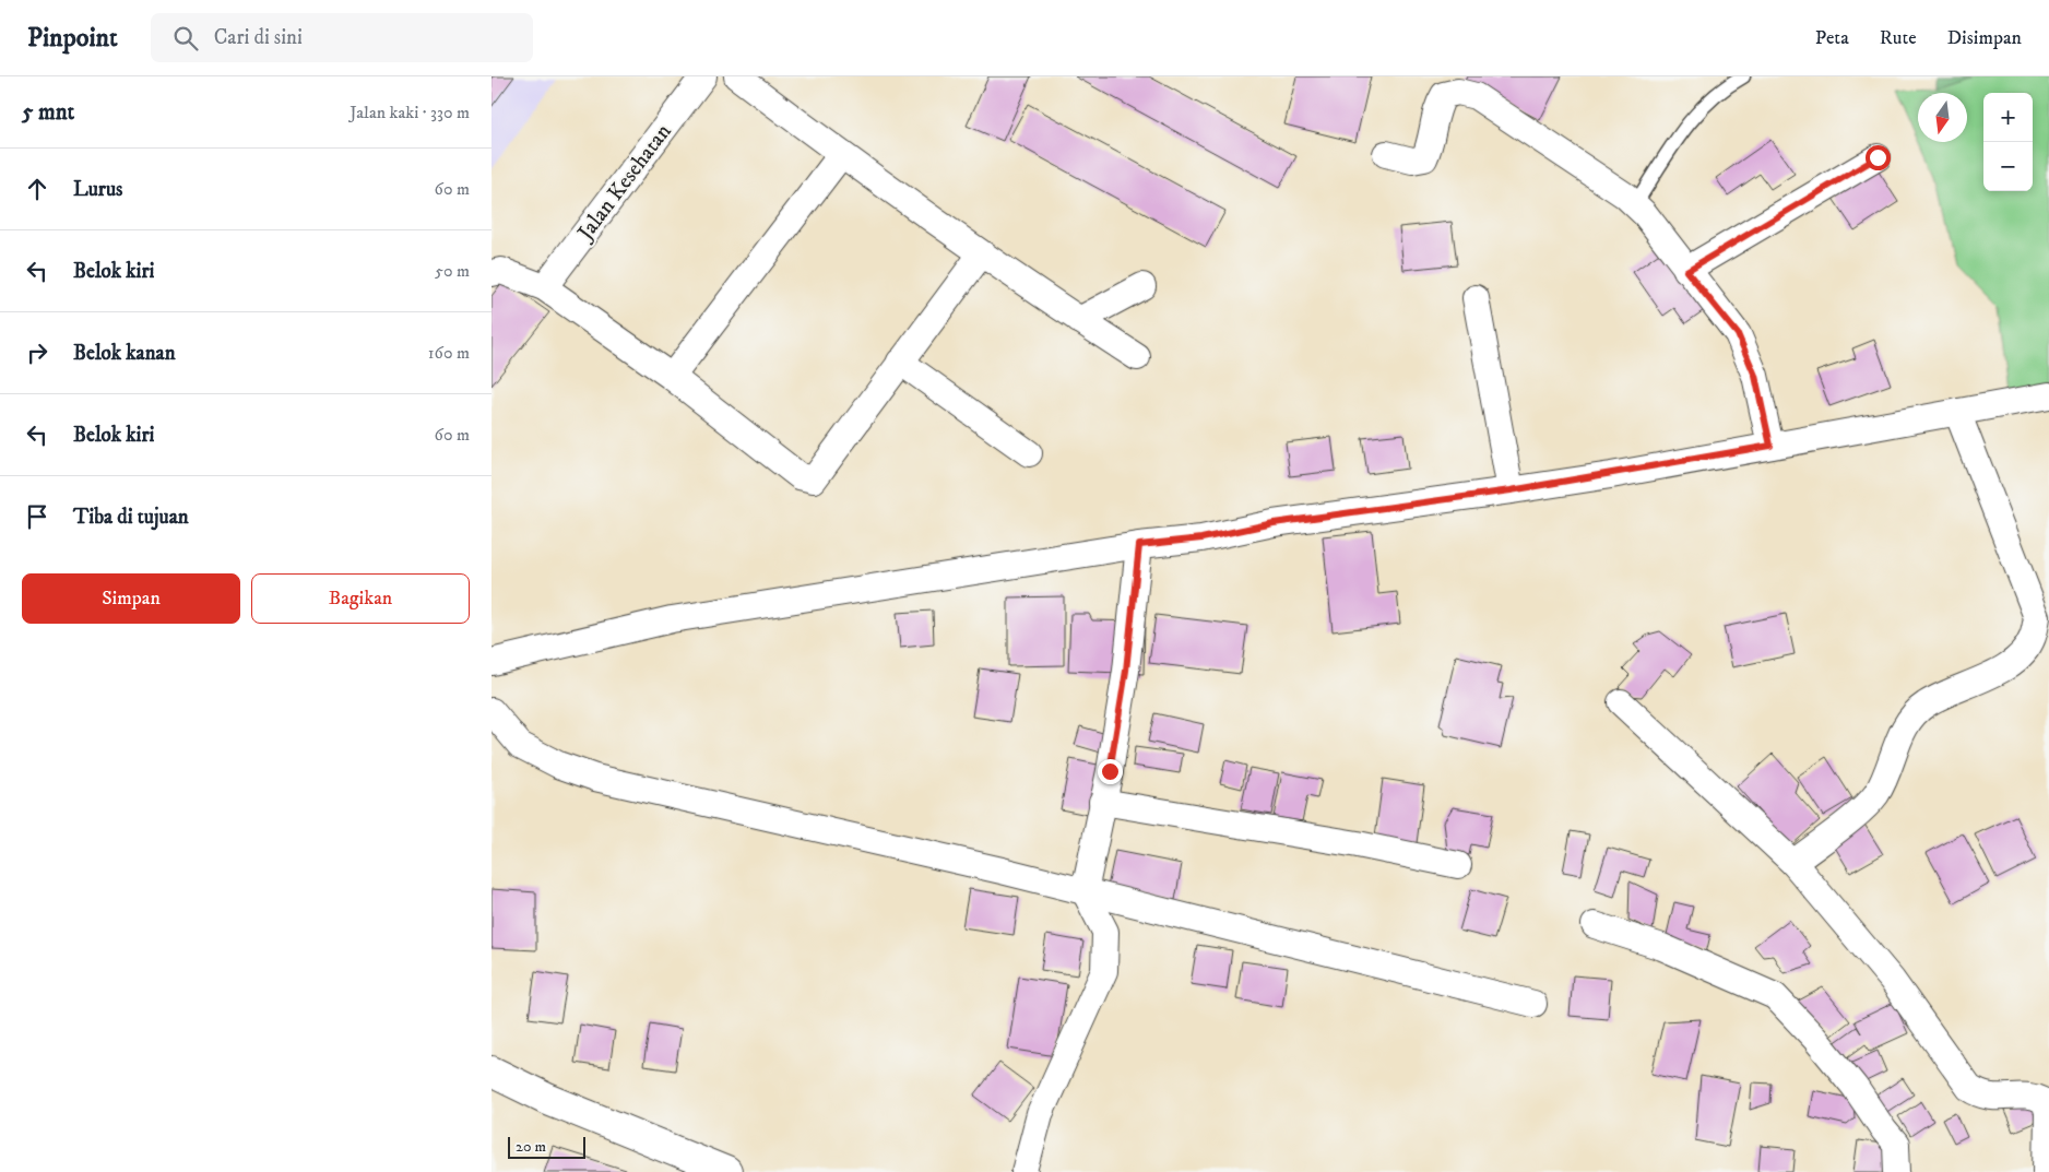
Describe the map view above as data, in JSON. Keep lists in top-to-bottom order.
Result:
{
  "streets": {
    "street": ["Jalan Kesehatan"]
  },
  "scale_bar": "20 m",
  "north": "bottom",
  "page": {
    "header": "Pinpoint",
    "search": "Cari di sini",
    "nav": ["Peta", "Rute", "Disimpan"],
    "heading": ["5 mnt", "Jalan kaki · 330 m"],
    "map_buttons": ["+", "−"],
    "list": [
      ["Lurus", "60 m"],
      ["Belok kiri", "50 m"],
      ["Belok kanan", "160 m"],
      ["Belok kiri", "60 m"],
      "Tiba di tujuan"
    ],
    "buttons": ["Simpan", "Bagikan"],
    "scale": "20 m"
  }
}
